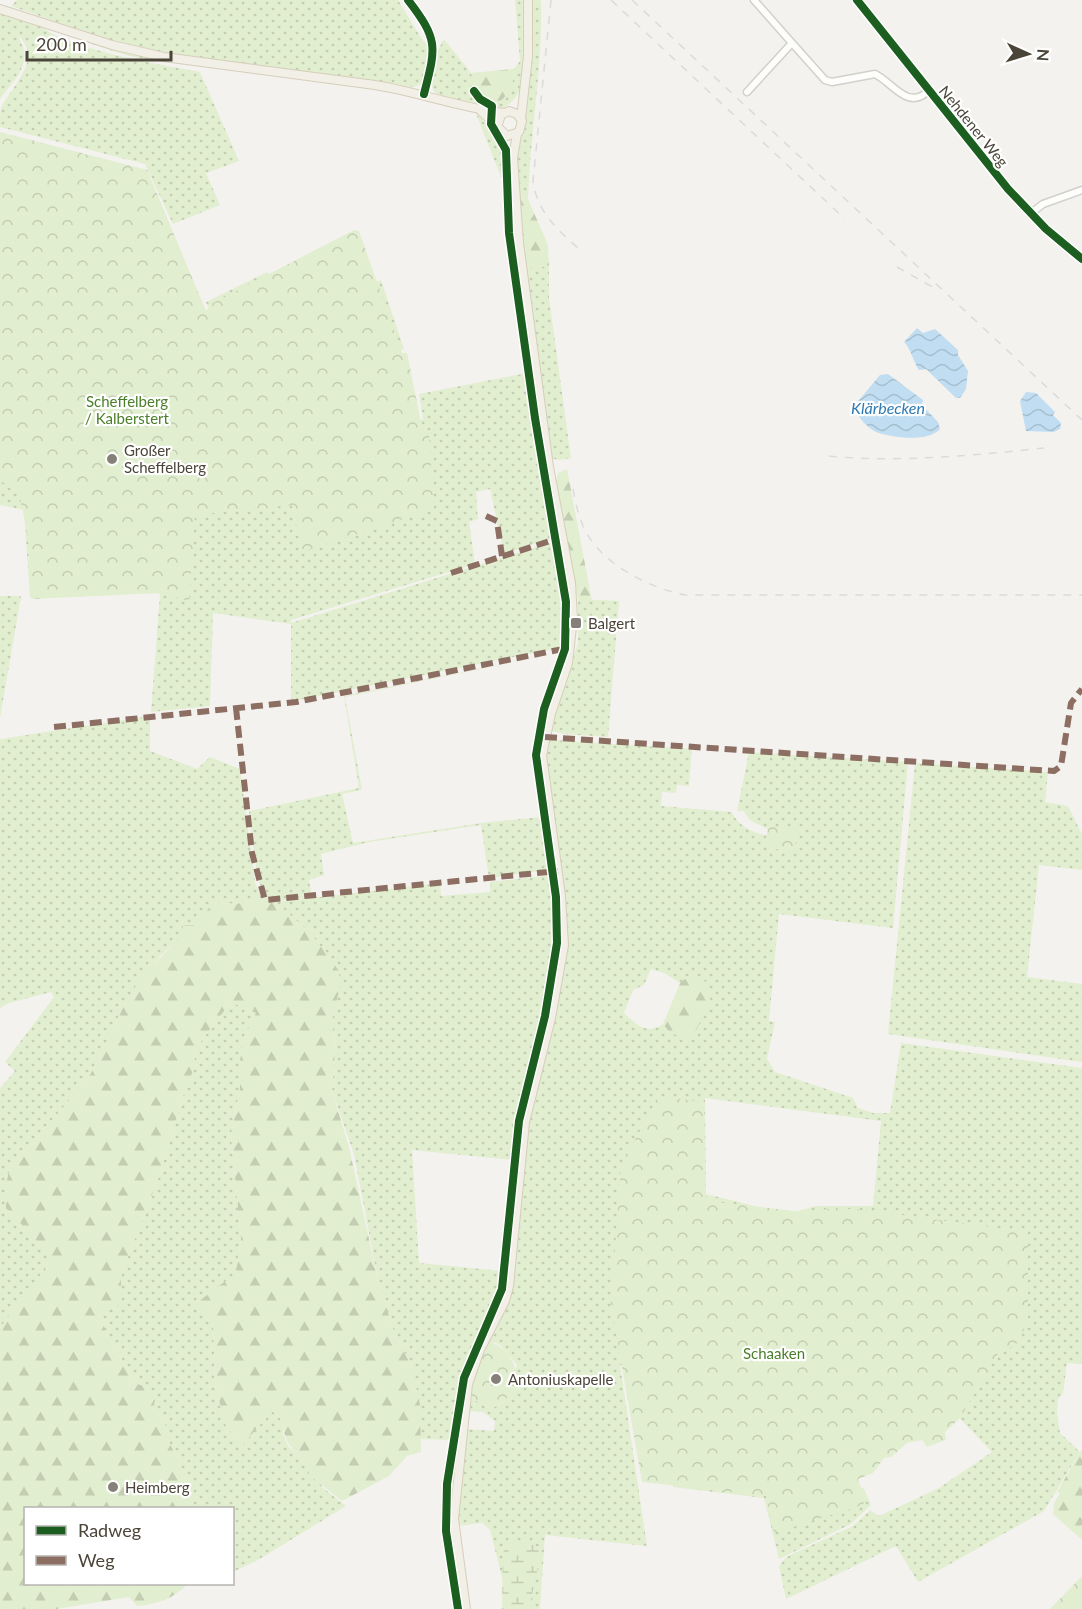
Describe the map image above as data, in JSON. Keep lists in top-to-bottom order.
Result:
{
  "streets": {
    "street": ["Nehdener Weg"]
  },
  "water": ["Klärbecken"],
  "parks": ["Scheffelberg / Kalberstert", "Schaaken"],
  "places": {
    "other": ["Großer Scheffelberg", "Antoniuskapelle", "Heimberg"],
    "transit": ["Balgert"]
  },
  "legend": ["Radweg", "Weg"],
  "scale_bar": "200 m",
  "north": "right"
}
